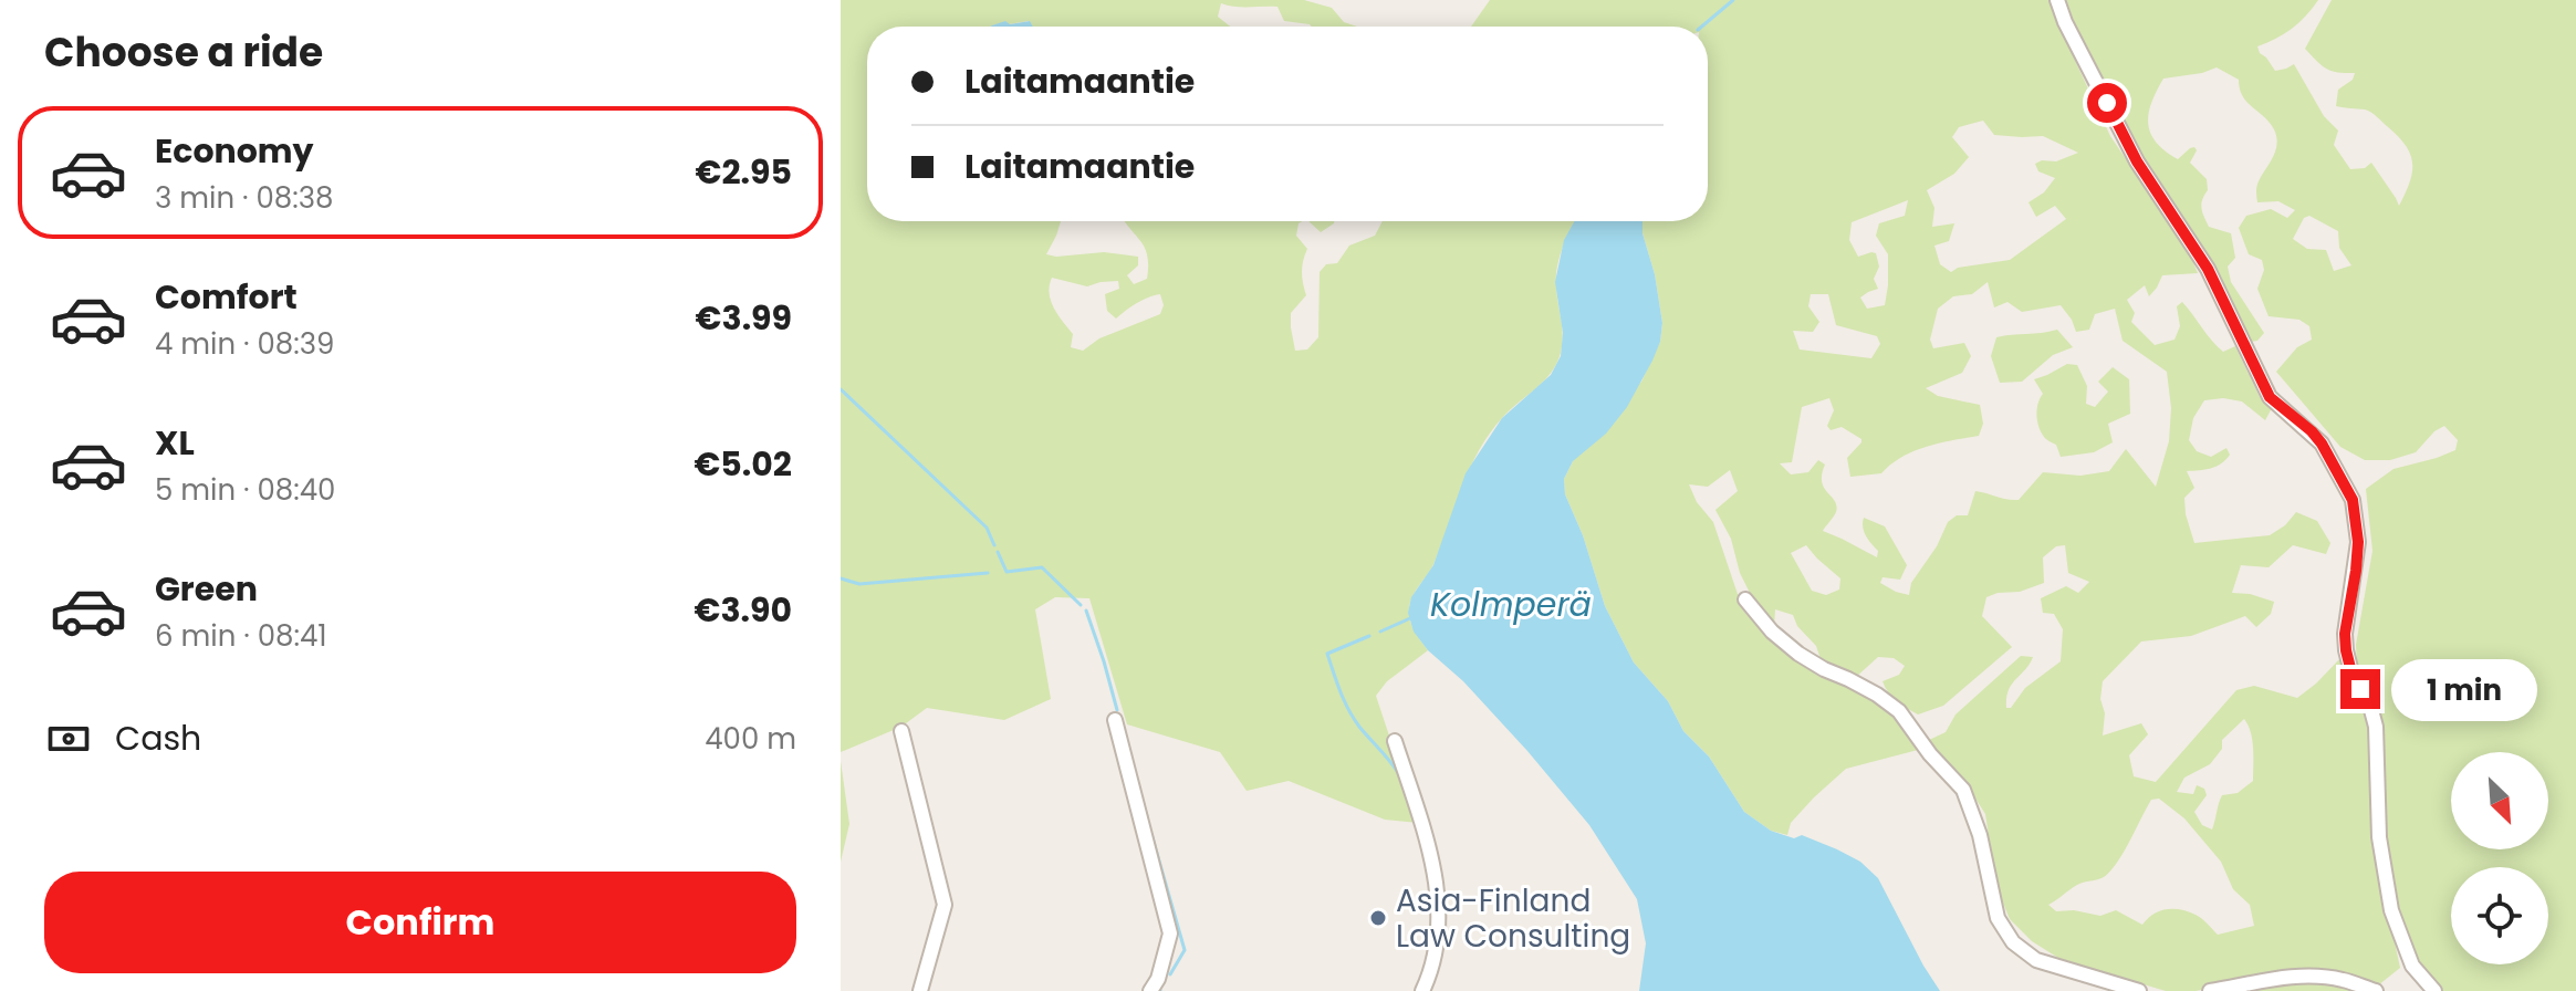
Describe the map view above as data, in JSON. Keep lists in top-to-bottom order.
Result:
{
  "water": ["Kolmperä"],
  "places": ["Asia-Finland Law Consulting"],
  "north": "bottom right",
  "page": {
    "heading": "Choose a ride",
    "banner": ["Laitamaantie", "Laitamaantie"],
    "list": [
      {
        "name": "Economy",
        "note": "3 min · 08:38",
        "value": "€2.95"
      },
      {
        "name": "Comfort",
        "note": "4 min · 08:39",
        "value": "€3.99"
      },
      {
        "name": "XL",
        "note": "5 min · 08:40",
        "value": "€5.02"
      },
      {
        "name": "Green",
        "note": "6 min · 08:41",
        "value": "€3.90"
      }
    ],
    "bubble": "1 min",
    "pay": ["Cash", "400 m"],
    "buttons": "Confirm"
  }
}
